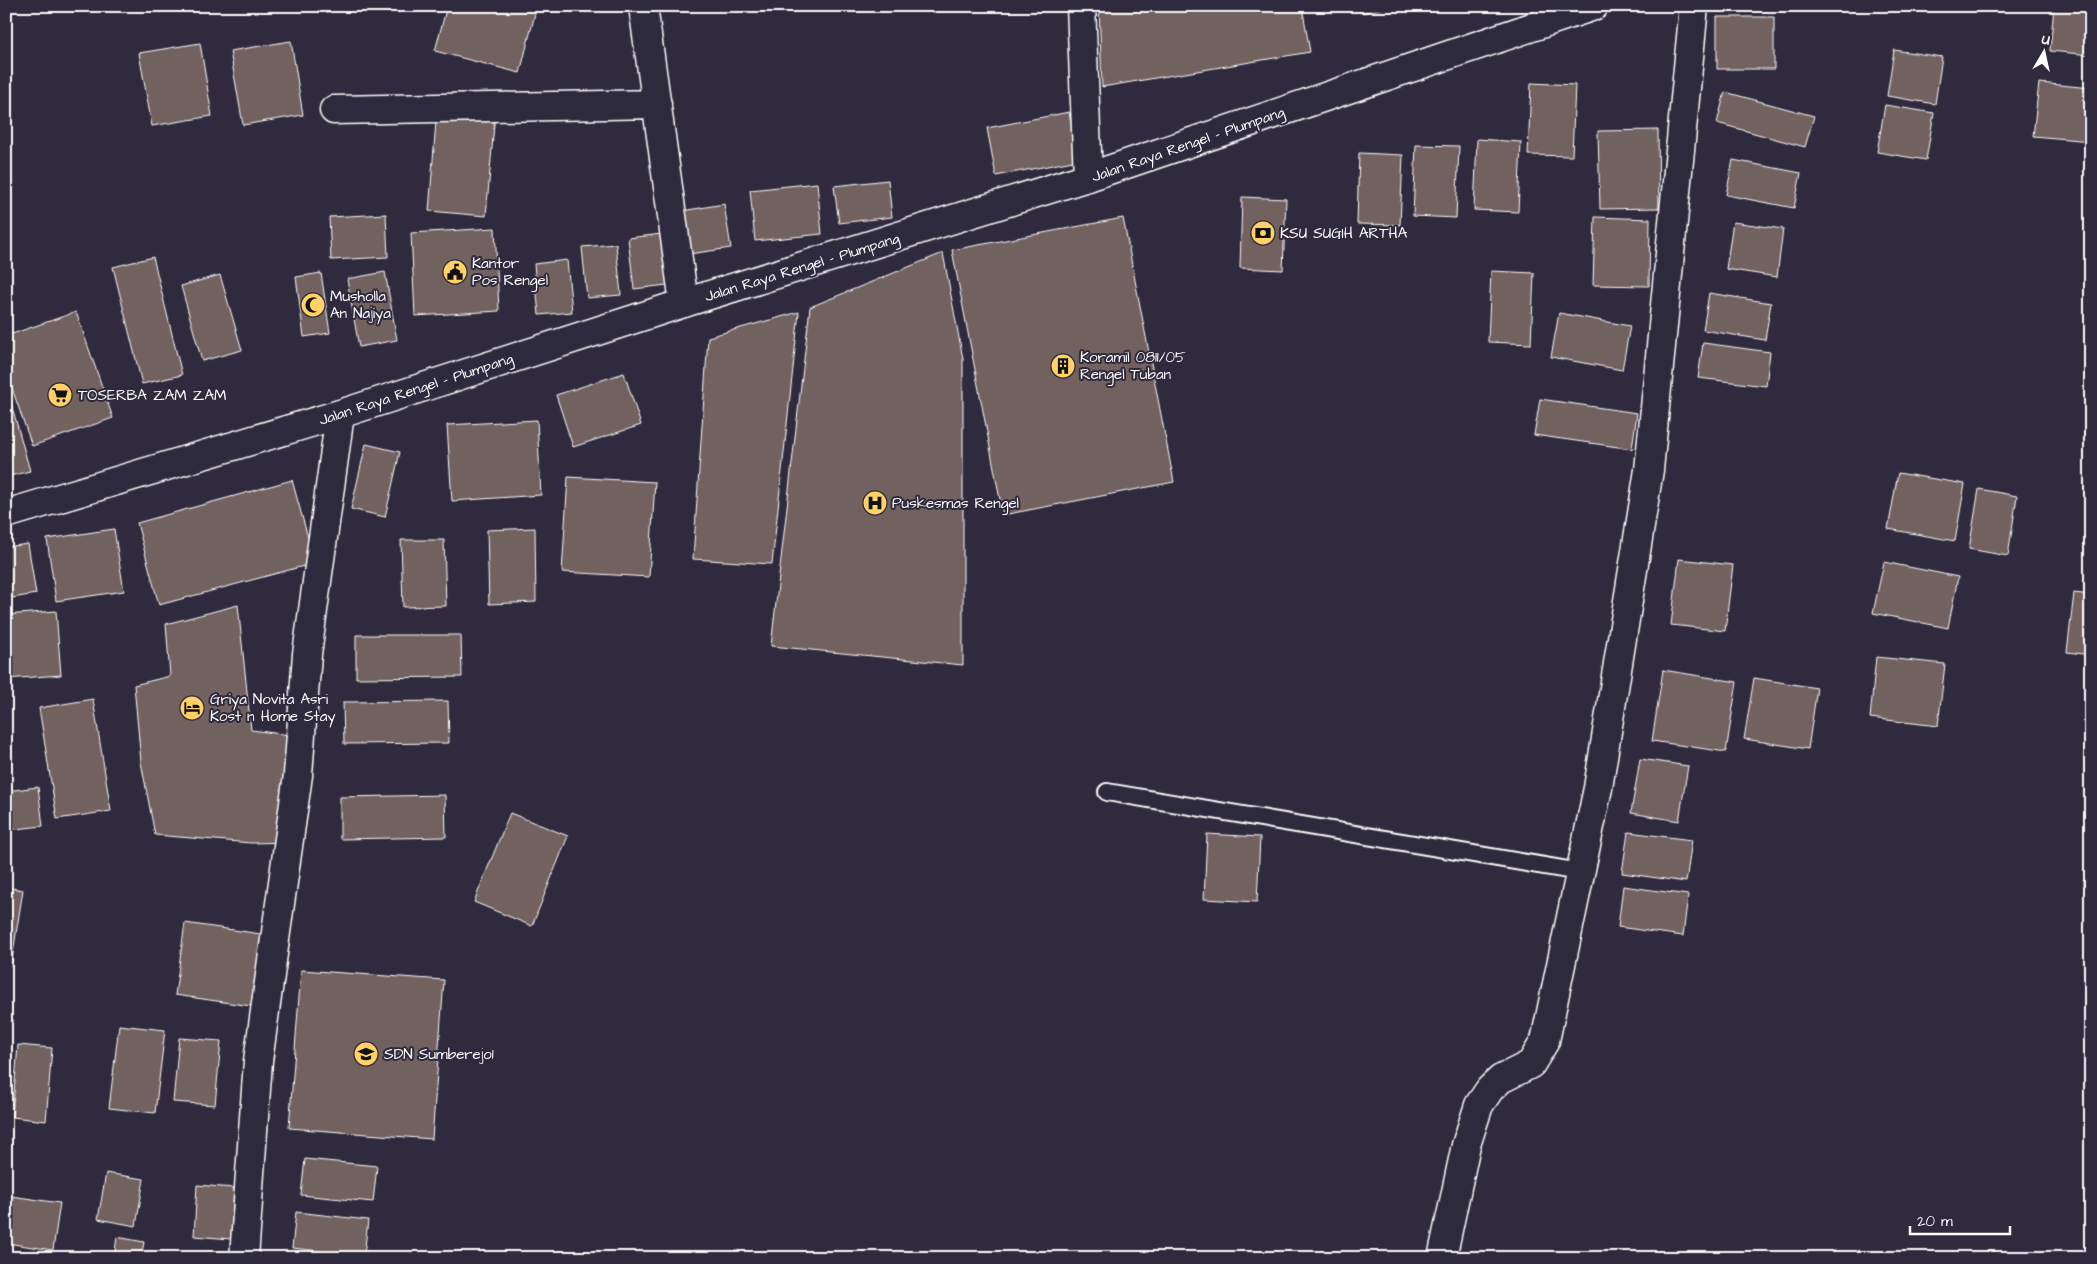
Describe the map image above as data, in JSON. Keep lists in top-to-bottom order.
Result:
{
  "streets": {
    "street": ["Jalan Raya Rengel - Plumpang"]
  },
  "places": {
    "bank": ["KSU SUGIH ARTHA"],
    "public building": ["Kantor Pos Rengel"],
    "mosque": ["Musholla An Najiya"],
    "building": ["Koramil 0811/05 Rengel Tuban"],
    "supermarket": ["TOSERBA ZAM ZAM"],
    "hospital": ["Puskesmas Rengel"],
    "hotel": ["Griya Novita Asri Kost n Home Stay"],
    "school or university": ["SDN Sumberejo1"]
  },
  "scale_bar": "20 m",
  "north": "top"
}
